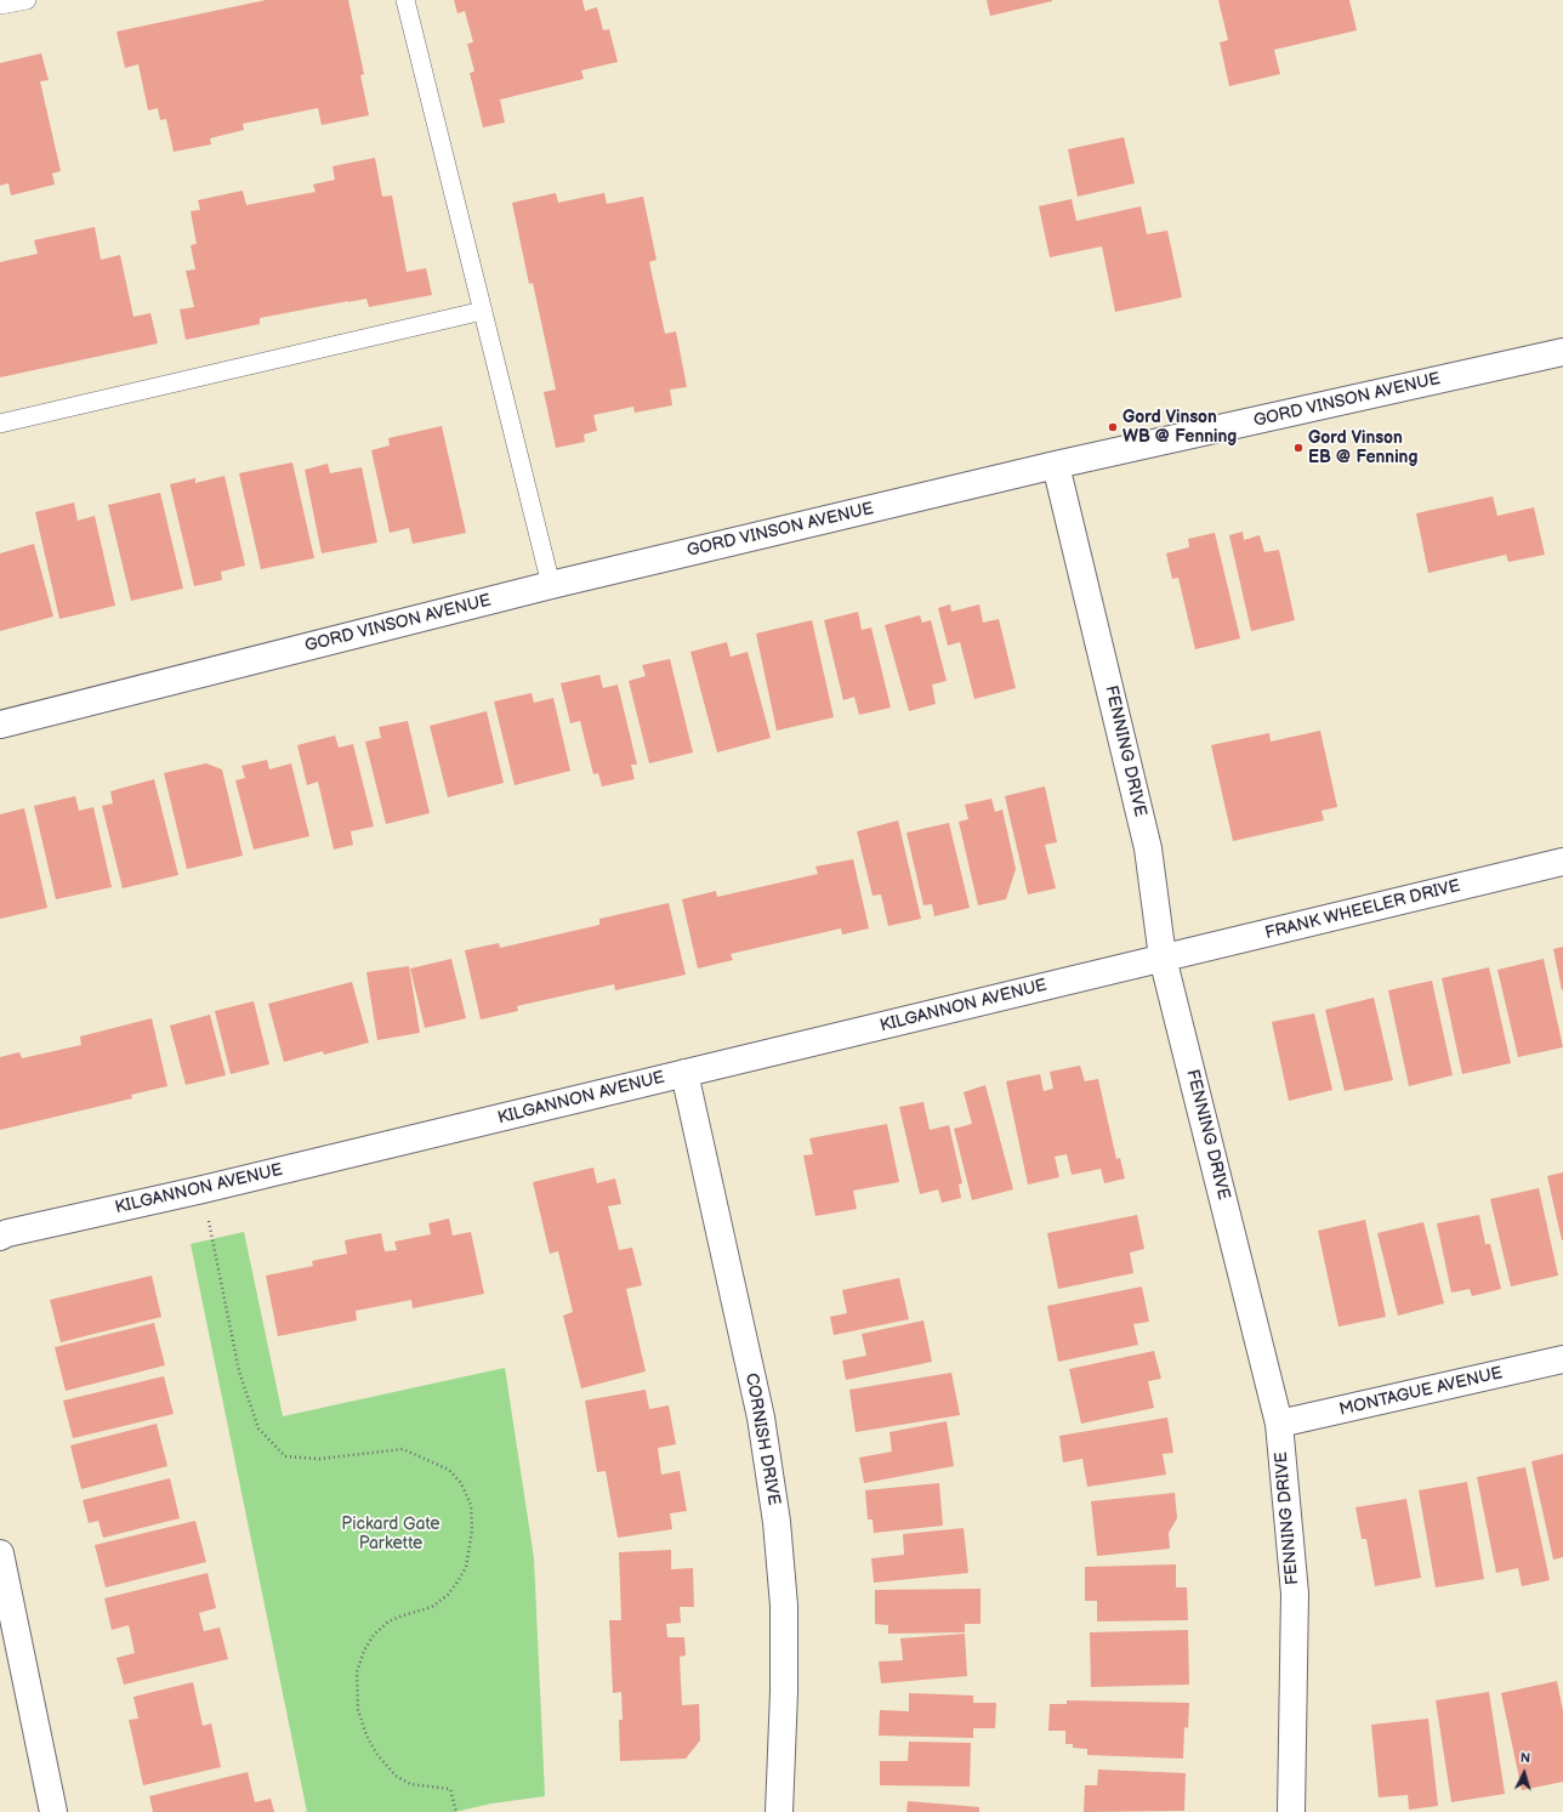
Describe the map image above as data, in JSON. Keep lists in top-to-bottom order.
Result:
{
  "streets": {
    "street": [
      "GORD VINSON AVENUE",
      "FENNING DRIVE",
      "FRANK WHEELER DRIVE",
      "KILGANNON AVENUE",
      "MONTAGUE AVENUE",
      "CORNISH DRIVE"
    ]
  },
  "crossings": [
    ["GORD VINSON AVENUE", "FENNING DRIVE"],
    ["FENNING DRIVE", "FRANK WHEELER DRIVE"],
    ["FENNING DRIVE", "KILGANNON AVENUE"],
    ["FENNING DRIVE", "MONTAGUE AVENUE"],
    ["FRANK WHEELER DRIVE", "KILGANNON AVENUE"],
    ["KILGANNON AVENUE", "CORNISH DRIVE"]
  ],
  "parks": ["Pickard Gate Parkette"],
  "places": ["Gord Vinson WB @ Fenning", "Gord Vinson EB @ Fenning"],
  "north": "top"
}
